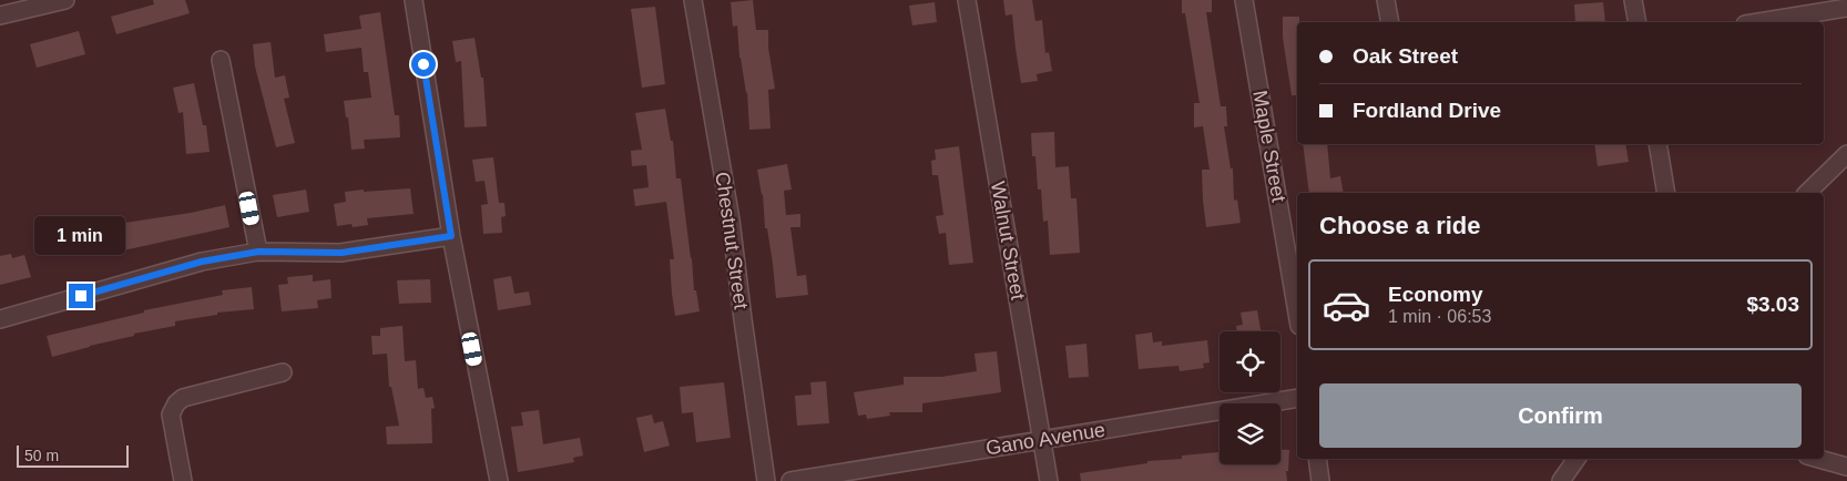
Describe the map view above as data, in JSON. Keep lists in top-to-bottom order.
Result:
{
  "streets": {
    "street": [
      "Maple Street",
      "Chestnut Street",
      "Walnut Street",
      "Gano Avenue"
    ]
  },
  "crossings": [
    ["Walnut Street", "Gano Avenue"]
  ],
  "scale_bar": "50 m",
  "page": {
    "banner": ["Oak Street", "Fordland Drive"],
    "heading": "Choose a ride",
    "bubble": "1 min",
    "list": [
      {
        "name": "Economy",
        "note": "1 min · 06:53",
        "value": "$3.03"
      }
    ],
    "buttons": "Confirm",
    "scale": "50 m"
  }
}
